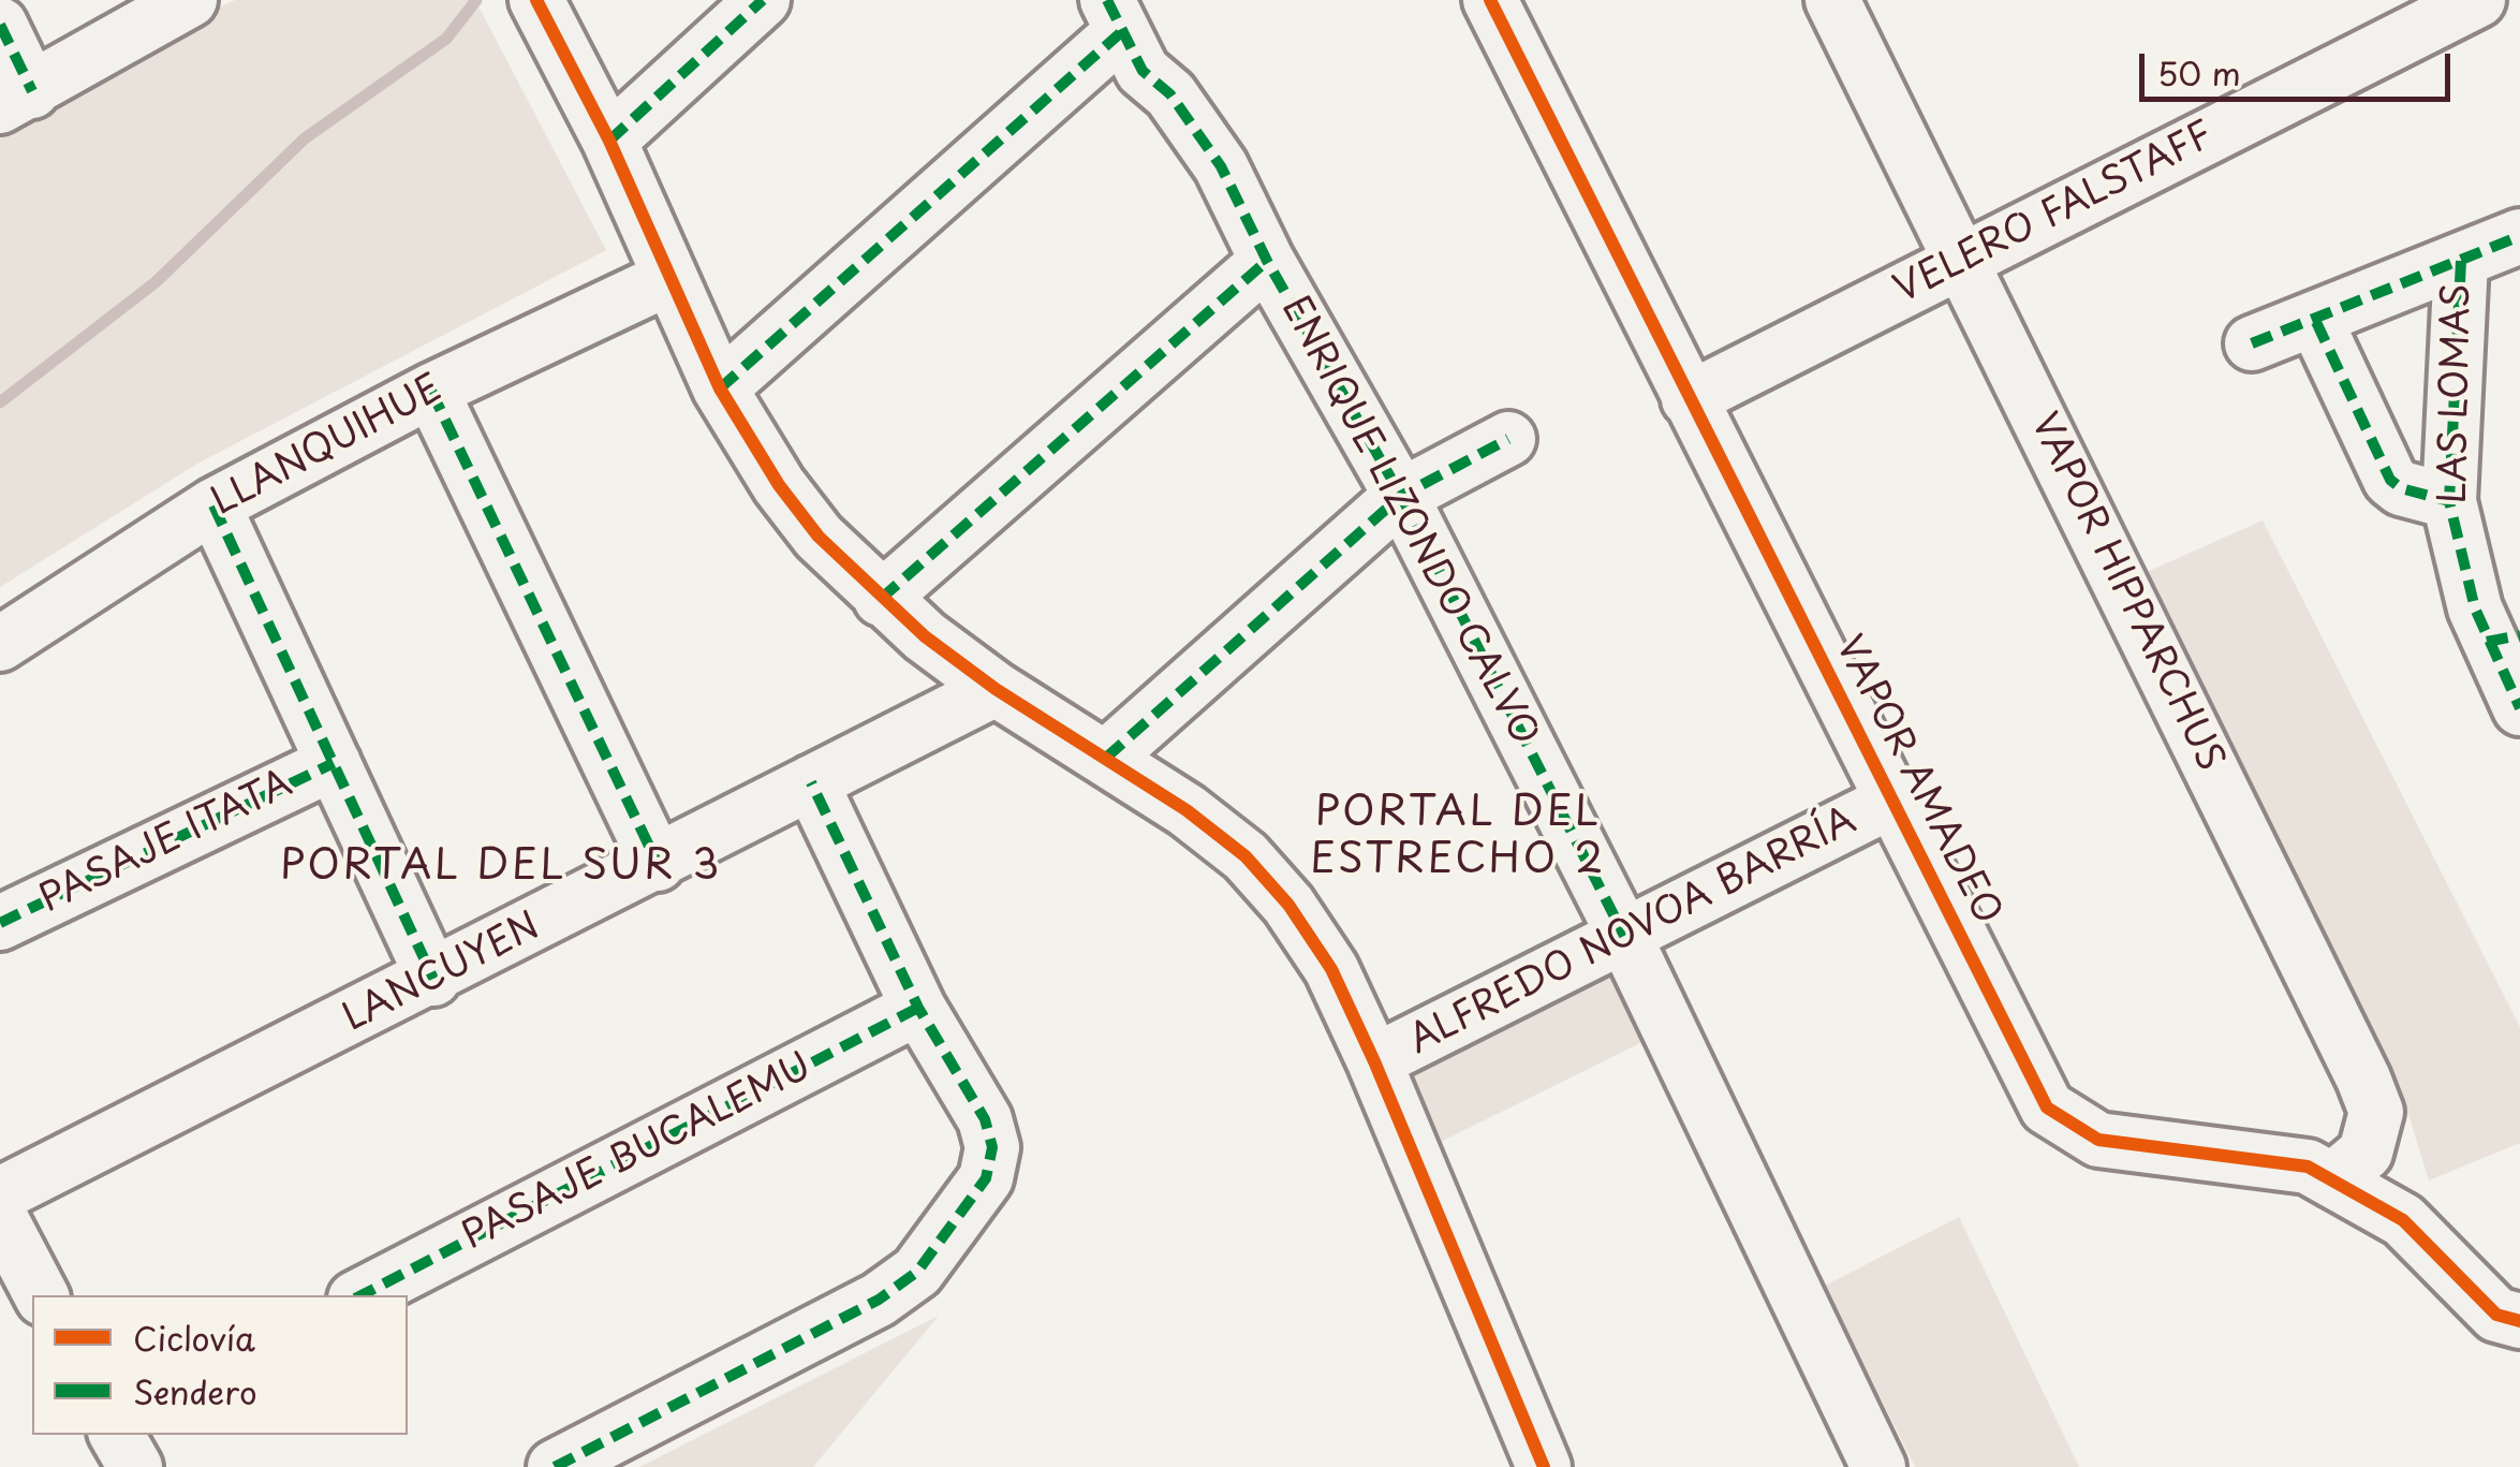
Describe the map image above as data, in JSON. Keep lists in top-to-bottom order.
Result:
{
  "streets": {
    "street": [
      "VELERO FALSTAFF",
      "LAS LOMAS",
      "LLANQUIHUE",
      "ENRIQUE LIZONDO CALVO",
      "VAPOR HIPPARCHUS",
      "VAPOR AMADEO",
      "PASAJE ITATA",
      "ALFREDO NOVOA BARRÍA",
      "LANCUYEN",
      "PASAJE BUCALEMU"
    ]
  },
  "crossings": [
    ["VELERO FALSTAFF", "VAPOR HIPPARCHUS"],
    ["VELERO FALSTAFF", "VAPOR AMADEO"],
    ["ENRIQUE LIZONDO CALVO", "ALFREDO NOVOA BARRÍA"],
    ["VAPOR HIPPARCHUS", "VAPOR AMADEO"],
    ["VAPOR AMADEO", "ALFREDO NOVOA BARRÍA"]
  ],
  "districts": ["PORTAL DEL ESTRECHO 2", "PORTAL DEL SUR 3"],
  "legend": ["Ciclovía", "Sendero"],
  "scale_bar": "50 m"
}
